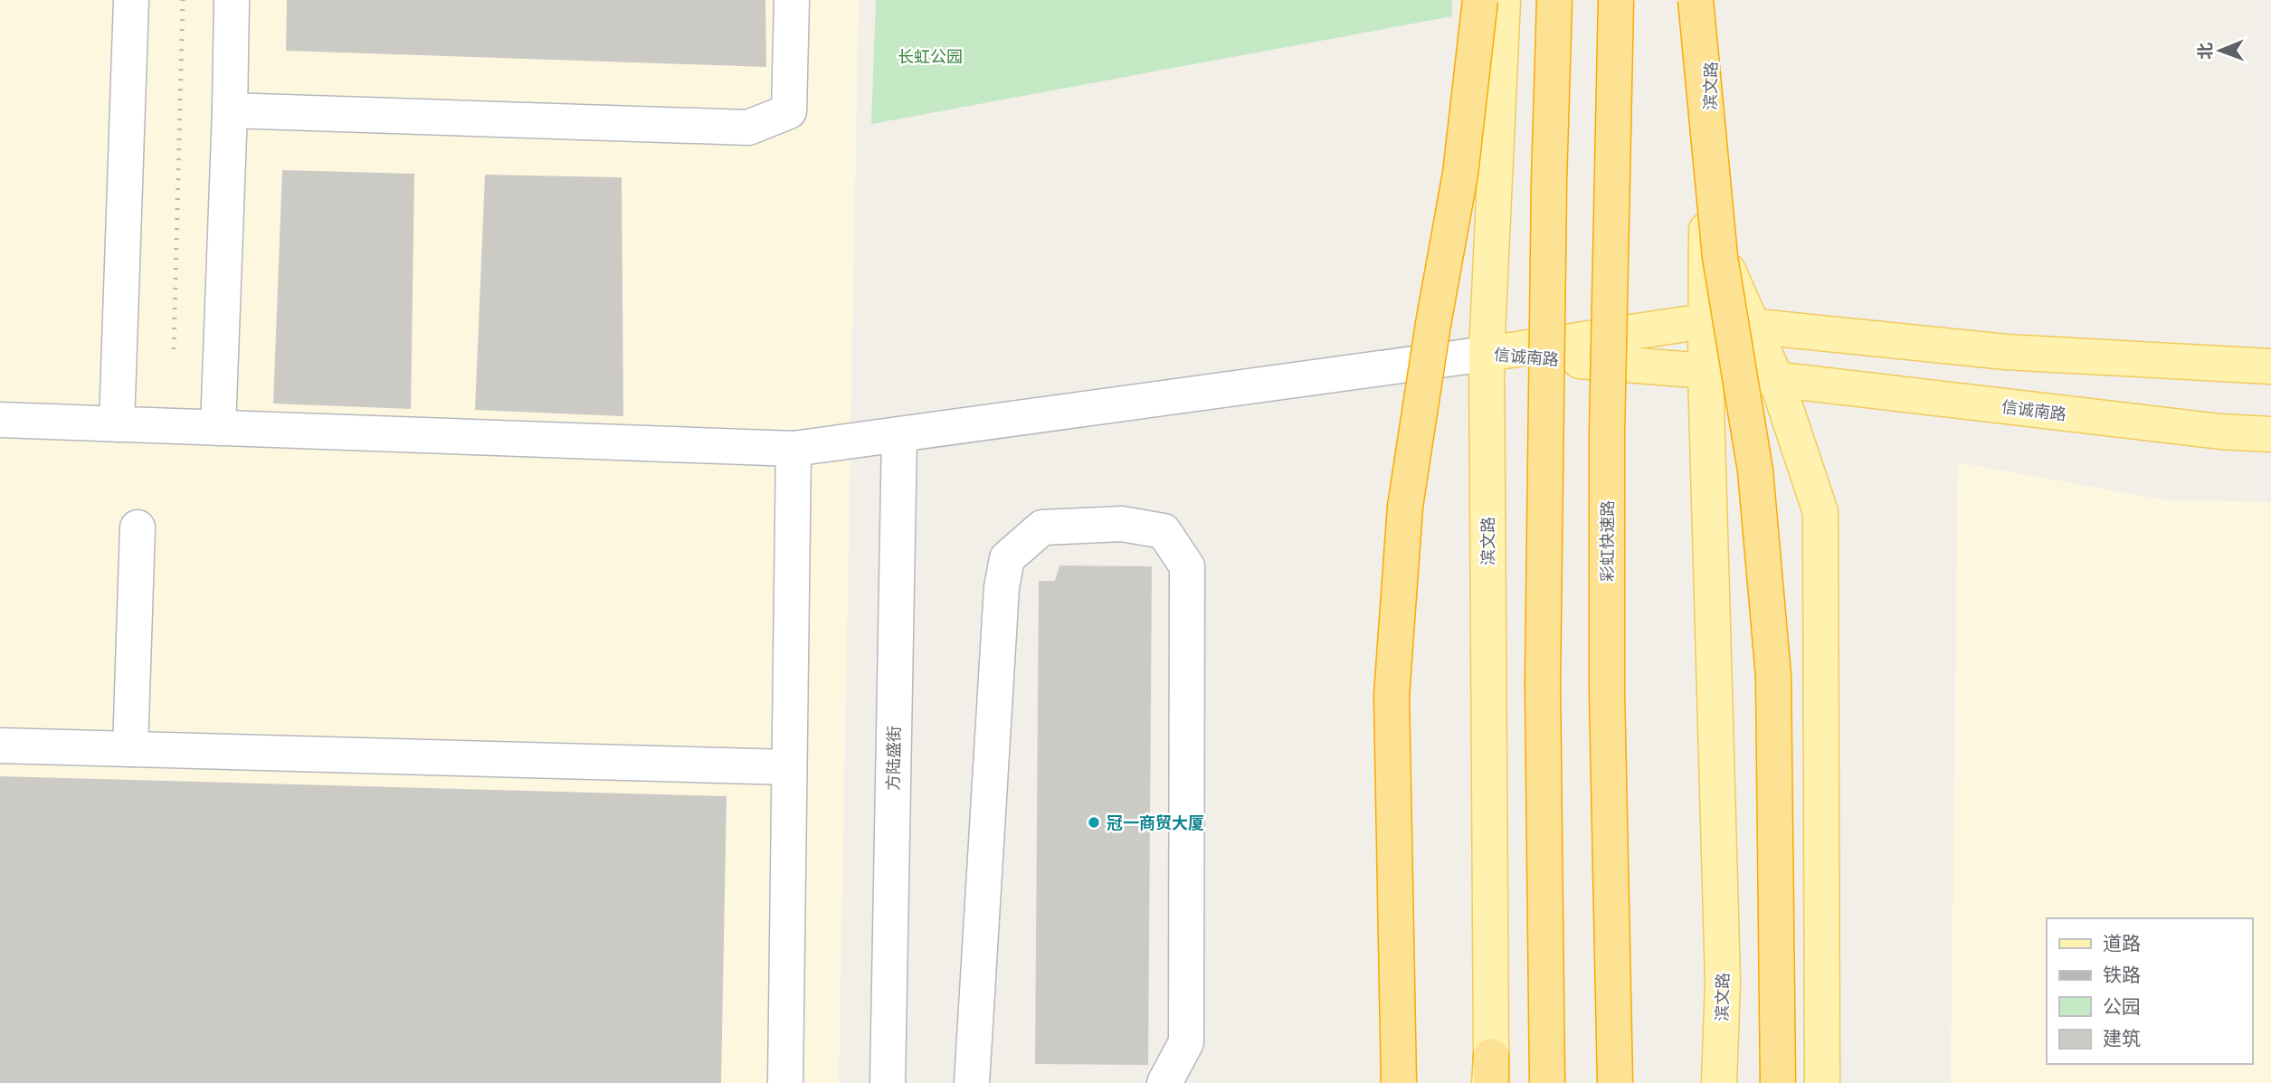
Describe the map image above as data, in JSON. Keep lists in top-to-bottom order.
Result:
{
  "streets": {
    "highway": ["彩虹快速路"],
    "main road": ["滨文路", "信诚南路"],
    "street": ["方陆盛街"]
  },
  "crossings": [
    ["滨文路", "信诚南路"]
  ],
  "parks": ["长虹公园"],
  "places": ["冠一商贸大厦"],
  "legend": [
    "道路",
    "铁路",
    "公园",
    "建筑"
  ],
  "north": "left"
}
